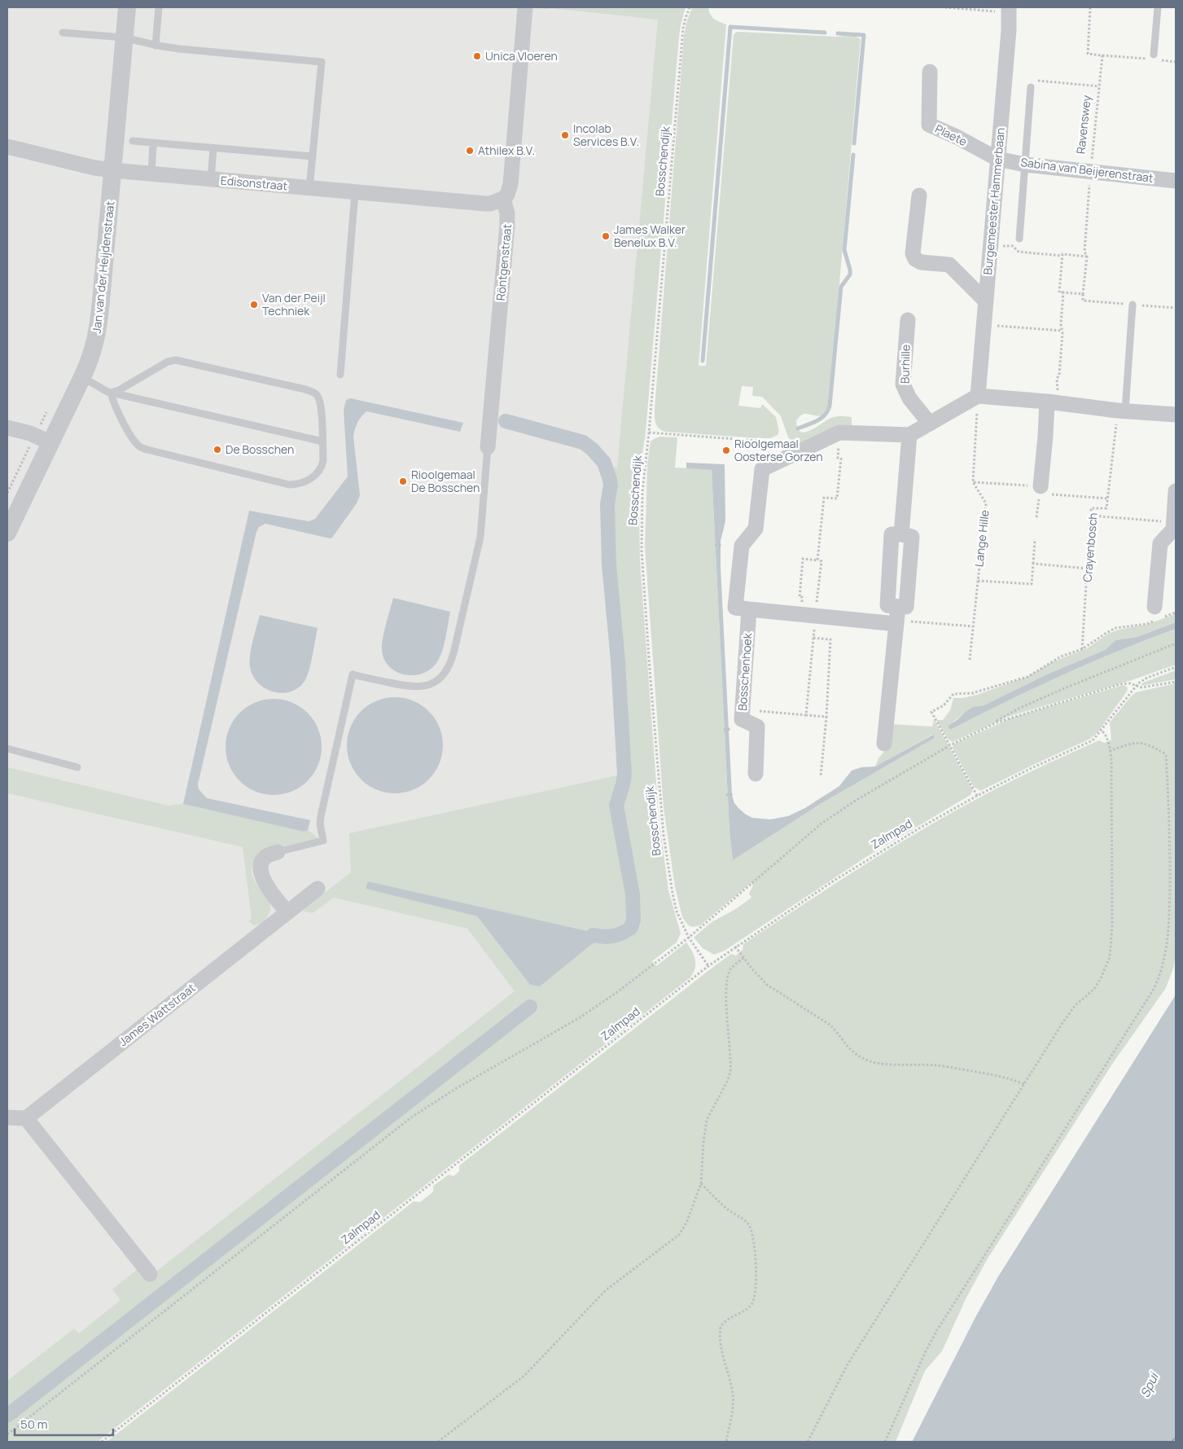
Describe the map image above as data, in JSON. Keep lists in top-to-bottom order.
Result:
{
  "streets": {
    "street": [
      "Plaete",
      "Sabina van Beijerenstraat",
      "Edisonstraat",
      "Burgemeester Hammerbaan",
      "Röntgenstraat",
      "Jan van der Heijdenstraat",
      "Burhille",
      "Bosschenhoek",
      "James Wattstraat"
    ],
    "path": [
      "Ravenswey",
      "Bosschendijk",
      "Lange Hille",
      "Crayenbosch",
      "Zalmpad"
    ]
  },
  "crossings": [
    ["Ravenswey", "Sabina van Beijerenstraat"],
    ["Plaete", "Sabina van Beijerenstraat"],
    ["Plaete", "Burgemeester Hammerbaan"],
    ["Bosschendijk", "Zalmpad"],
    ["Sabina van Beijerenstraat", "Burgemeester Hammerbaan"],
    ["Edisonstraat", "Röntgenstraat"],
    ["Edisonstraat", "Jan van der Heijdenstraat"]
  ],
  "water": ["Spui"],
  "places": [
    "Unica Vloeren",
    "Incolab Services B.V.",
    "Athilex B.V.",
    "James Walker Benelux B.V.",
    "Van der Peijl Techniek",
    "De Bosschen",
    "Rioolgemaal Oosterse Gorzen",
    "Rioolgemaal De Bosschen"
  ],
  "scale_bar": "50 m"
}
